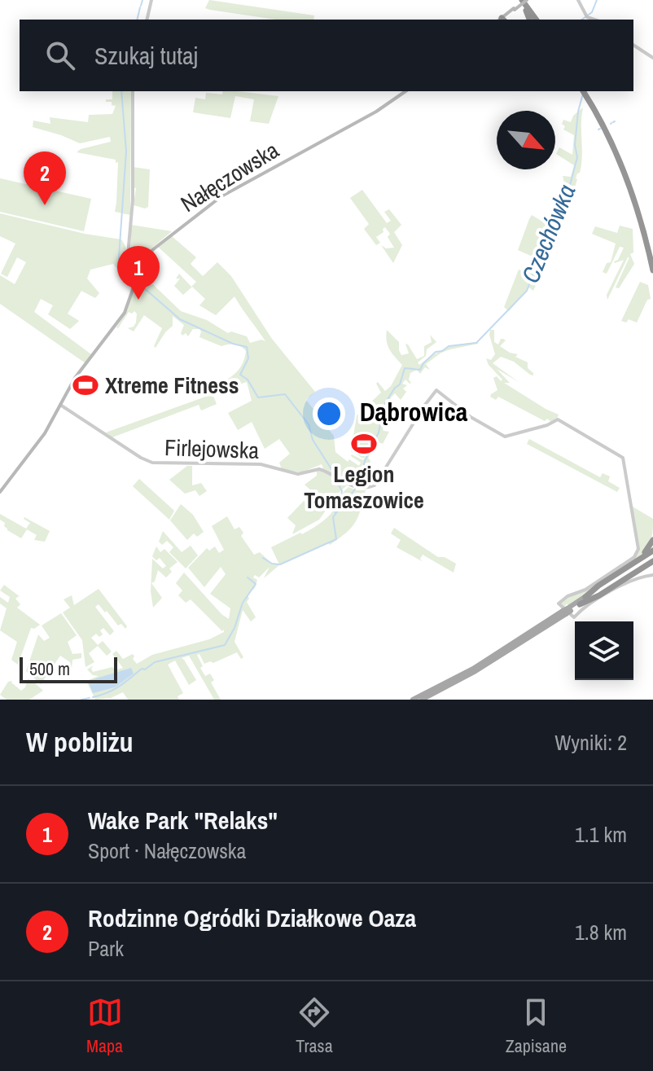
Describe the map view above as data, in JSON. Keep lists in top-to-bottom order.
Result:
{
  "streets": {
    "main road": ["Nałęczowska"],
    "street": ["Firlejowska"]
  },
  "crossings": [
    ["Nałęczowska", "Firlejowska"]
  ],
  "districts": ["Dąbrowica"],
  "water": ["Czechówka"],
  "places": {
    "sports": ["Xtreme Fitness", "Legion Tomaszowice"]
  },
  "scale_bar": "500 m",
  "north": "bottom right",
  "page": {
    "search": "Szukaj tutaj",
    "pins": ["2", "1"],
    "scale": "500 m",
    "heading": ["W pobliżu", "Wyniki: 2"],
    "list": [
      {
        "mark": "1",
        "name": "Wake Park \"Relaks\"",
        "note": "Sport · Nałęczowska",
        "value": "1.1 km"
      },
      {
        "mark": "2",
        "name": "Rodzinne Ogródki Działkowe Oaza",
        "note": "Park",
        "value": "1.8 km"
      }
    ],
    "nav": ["Mapa", "Trasa", "Zapisane"]
  }
}
